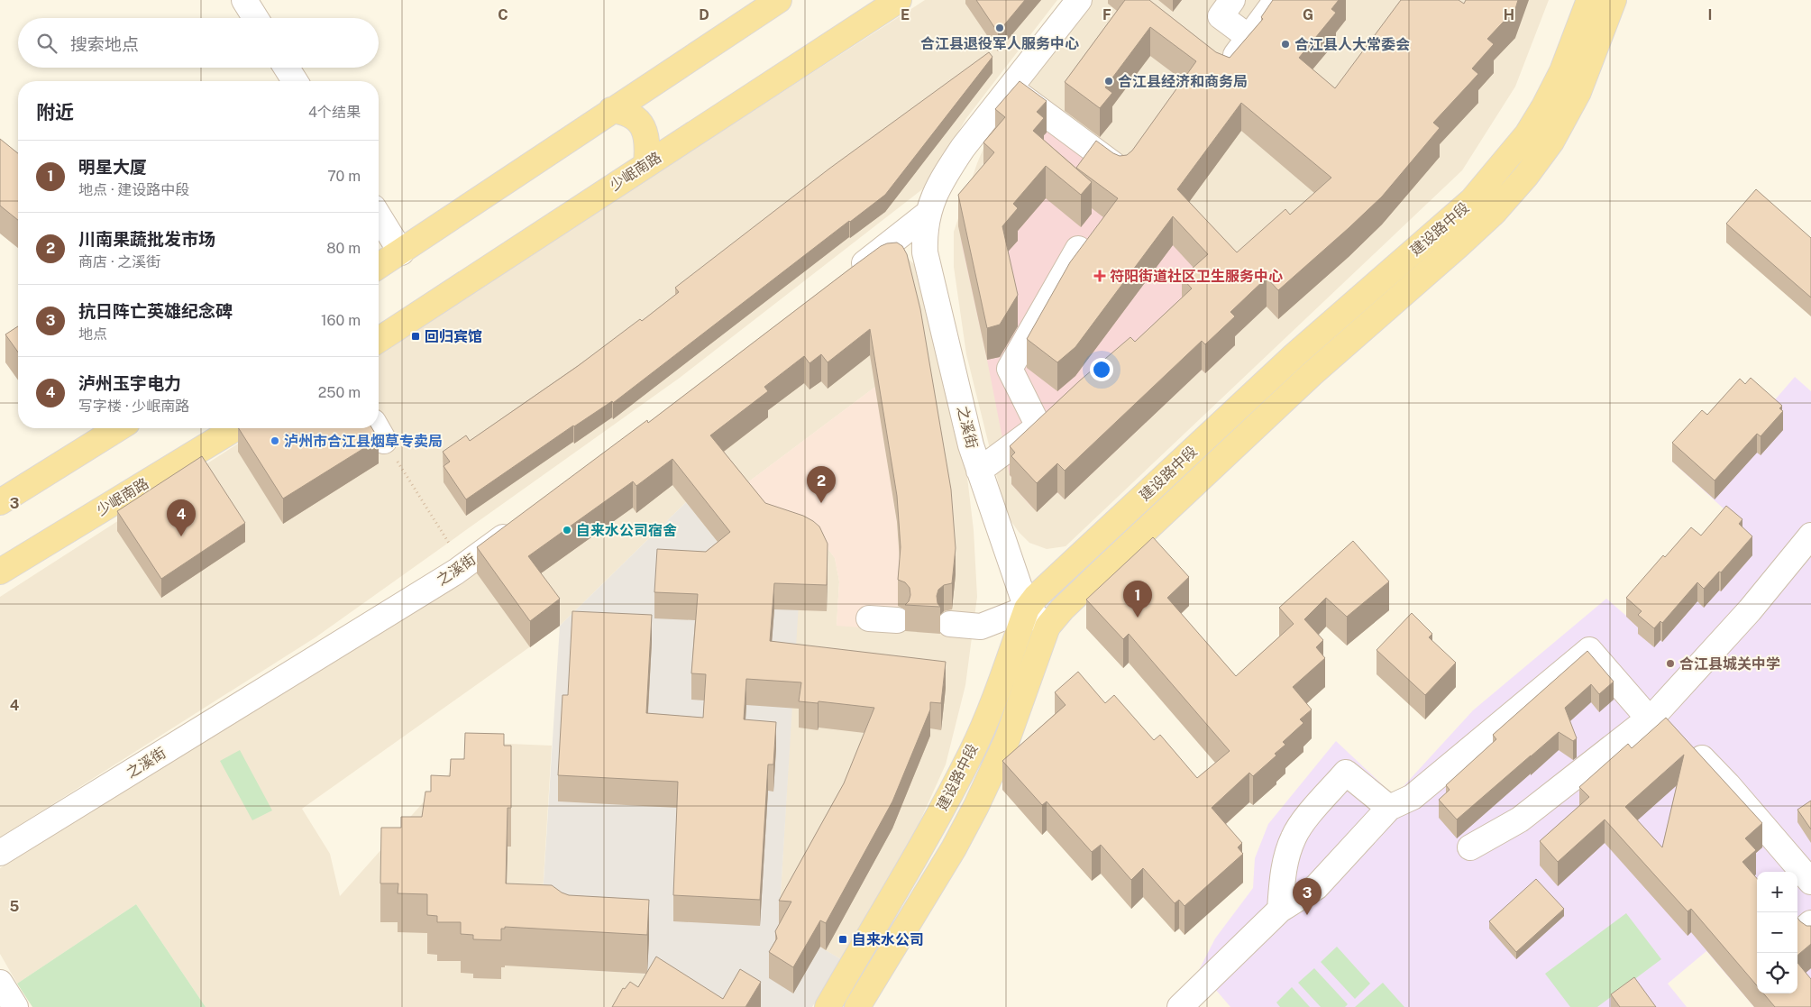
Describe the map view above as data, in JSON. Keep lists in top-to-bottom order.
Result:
{
  "streets": {
    "main road": ["少岷南路", "建设路中段"],
    "street": ["之溪街"]
  },
  "crossings": [
    ["建设路中段", "之溪街"]
  ],
  "places": {
    "other": [
      "合江县退役军人服务中心",
      "合江县人大常委会",
      "合江县经济和商务局",
      "泸州市合江县烟草专卖局",
      "自来水公司宿舍",
      "合江县城关中学"
    ],
    "health": ["符阳街道社区卫生服务中心"],
    "transit": ["回归宾馆", "自来水公司"]
  },
  "page": {
    "search": "搜索地点",
    "heading": ["附近", "4个结果"],
    "list": [
      {
        "mark": "1",
        "name": "明星大厦",
        "note": "地点 · 建设路中段",
        "value": "70 m"
      },
      {
        "mark": "2",
        "name": "川南果蔬批发市场",
        "note": "商店 · 之溪街",
        "value": "80 m"
      },
      {
        "mark": "3",
        "name": "抗日阵亡英雄纪念碑",
        "note": "地点",
        "value": "160 m"
      },
      {
        "mark": "4",
        "name": "泸州玉宇电力",
        "note": "写字楼 · 少岷南路",
        "value": "250 m"
      }
    ],
    "pins": [
      "2",
      "4",
      "1",
      "3"
    ],
    "map_buttons": ["+", "−"]
  },
  "grid": {
    "columns": [
      "C",
      "D",
      "E",
      "F",
      "G",
      "H",
      "I"
    ],
    "rows": ["3", "4", "5"]
  }
}
